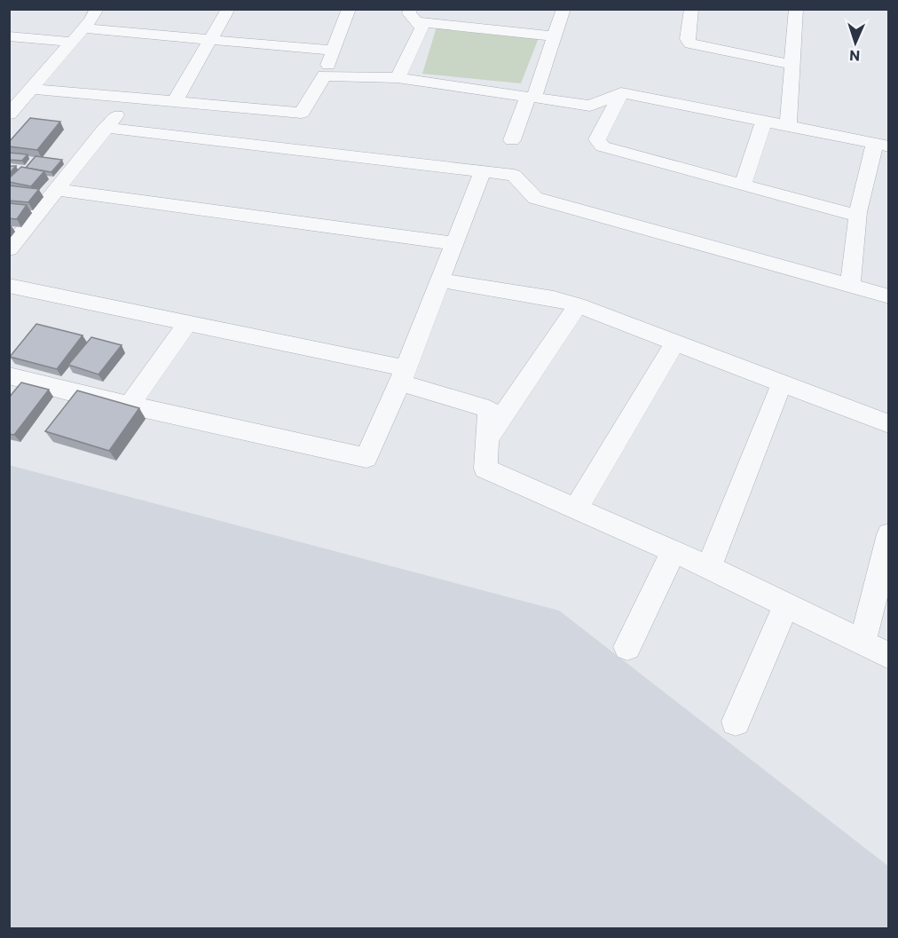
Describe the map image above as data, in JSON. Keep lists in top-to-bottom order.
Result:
{
  "north": "bottom"
}
